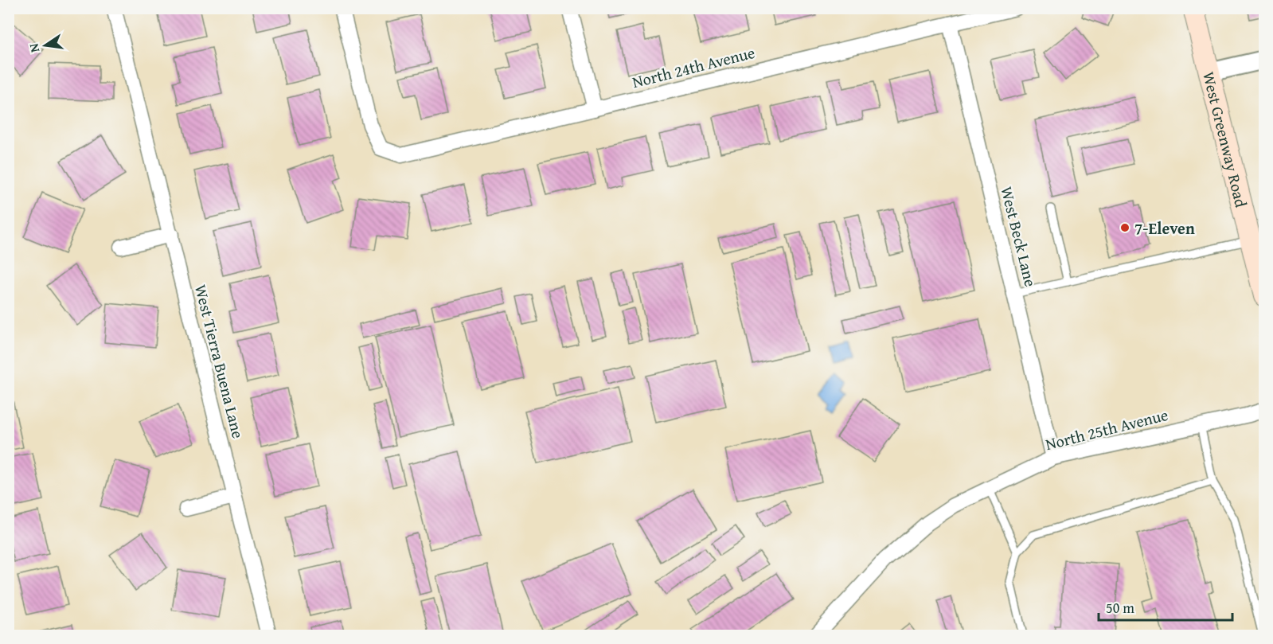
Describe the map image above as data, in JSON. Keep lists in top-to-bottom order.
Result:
{
  "streets": {
    "main road": ["West Greenway Road"],
    "street": [
      "North 24th Avenue",
      "West Beck Lane",
      "West Tierra Buena Lane",
      "North 25th Avenue"
    ]
  },
  "crossings": [
    ["North 24th Avenue", "West Beck Lane"],
    ["West Beck Lane", "North 25th Avenue"]
  ],
  "places": ["7-Eleven"],
  "scale_bar": "50 m",
  "north": "left"
}
